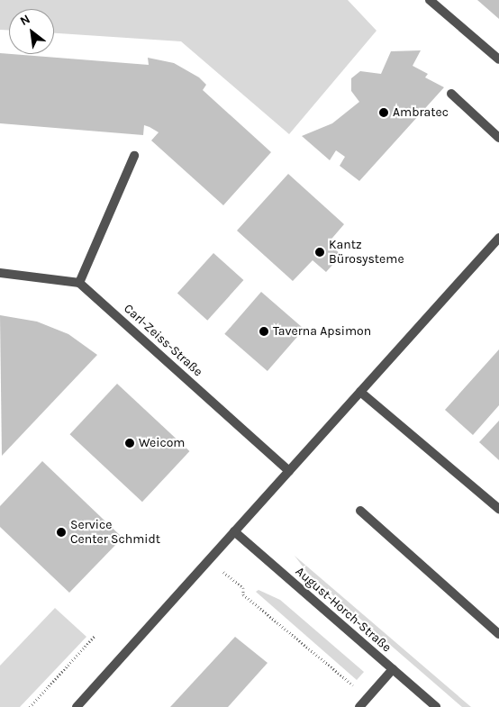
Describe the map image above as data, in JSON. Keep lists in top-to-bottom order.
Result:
{
  "streets": {
    "street": ["Carl-Zeiss-Straße", "August-Horch-Straße"]
  },
  "places": [
    "Ambratec",
    "Kantz Bürosysteme",
    "Taverna Apsimon",
    "Weicom",
    "Service Center Schmidt"
  ],
  "north": "top left"
}
